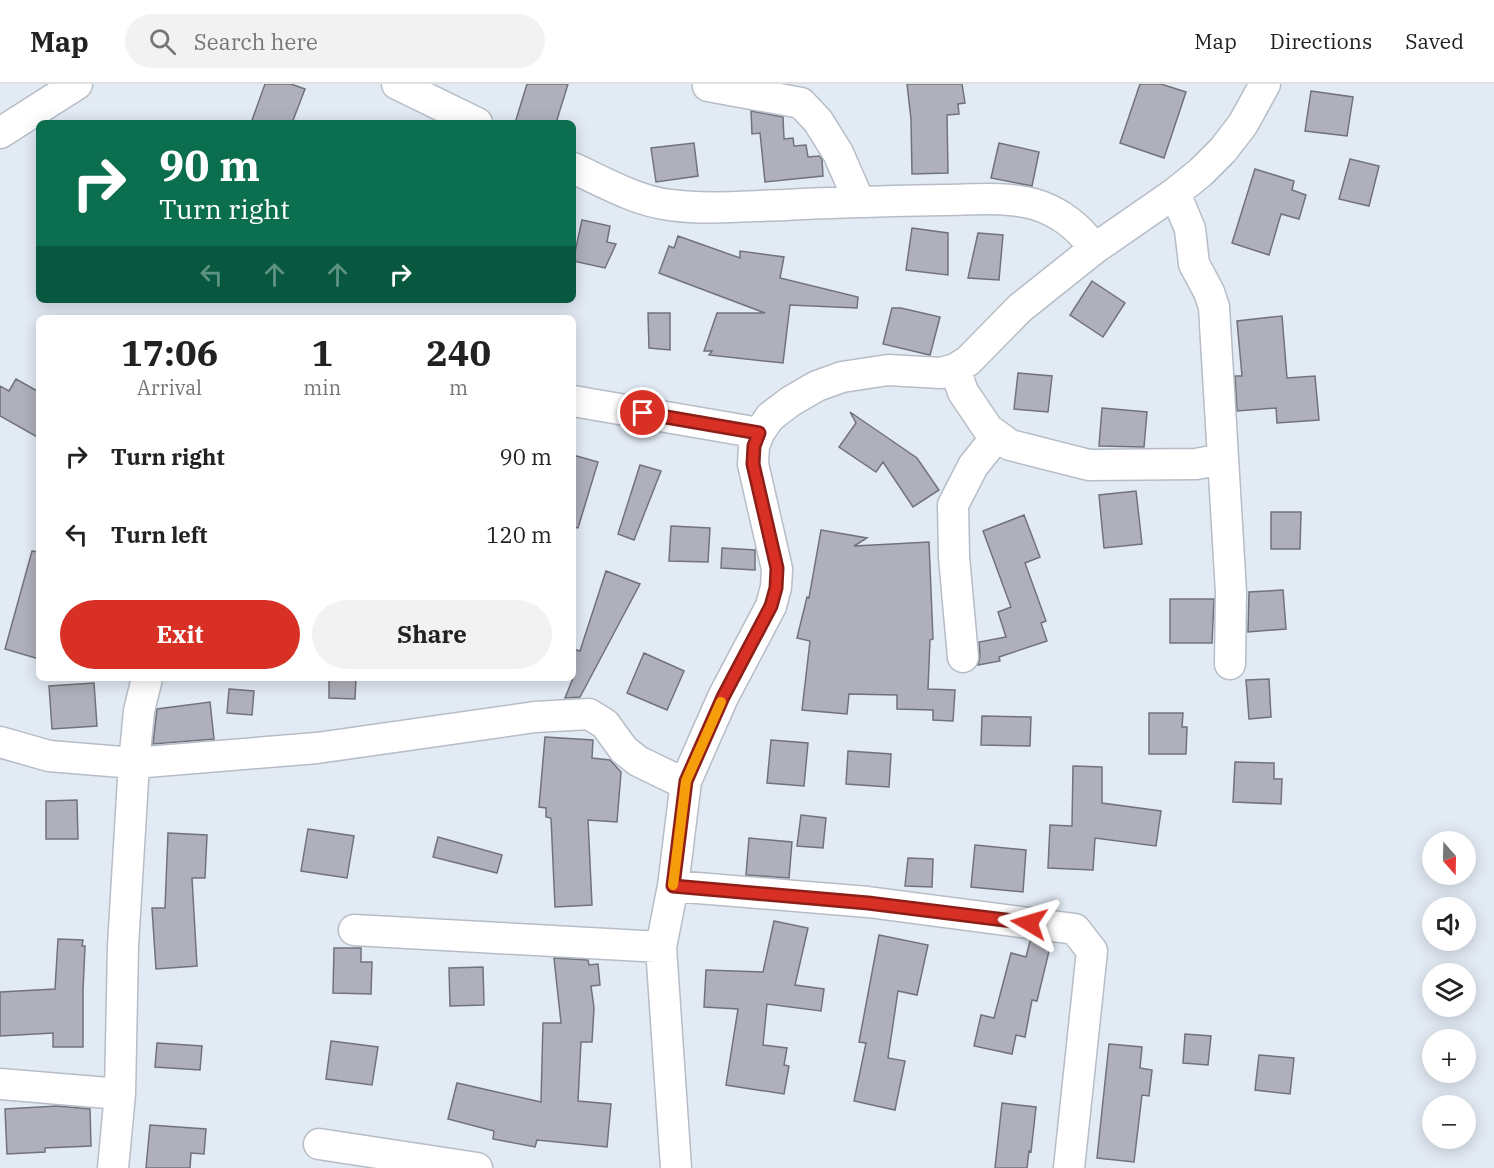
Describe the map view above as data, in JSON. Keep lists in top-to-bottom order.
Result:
{
  "north": "bottom",
  "page": {
    "header": "Map",
    "search": "Search here",
    "nav": ["Map", "Directions", "Saved"],
    "turn": ["90 m", "Turn right"],
    "eta": [
      "17:06",
      "Arrival",
      "1",
      "min",
      "240",
      "m"
    ],
    "list": [
      {
        "name": "Turn right",
        "value": "90 m"
      },
      {
        "name": "Turn left",
        "value": "120 m"
      }
    ],
    "buttons": ["Exit", "Share"],
    "map_buttons": ["+", "−"]
  }
}
